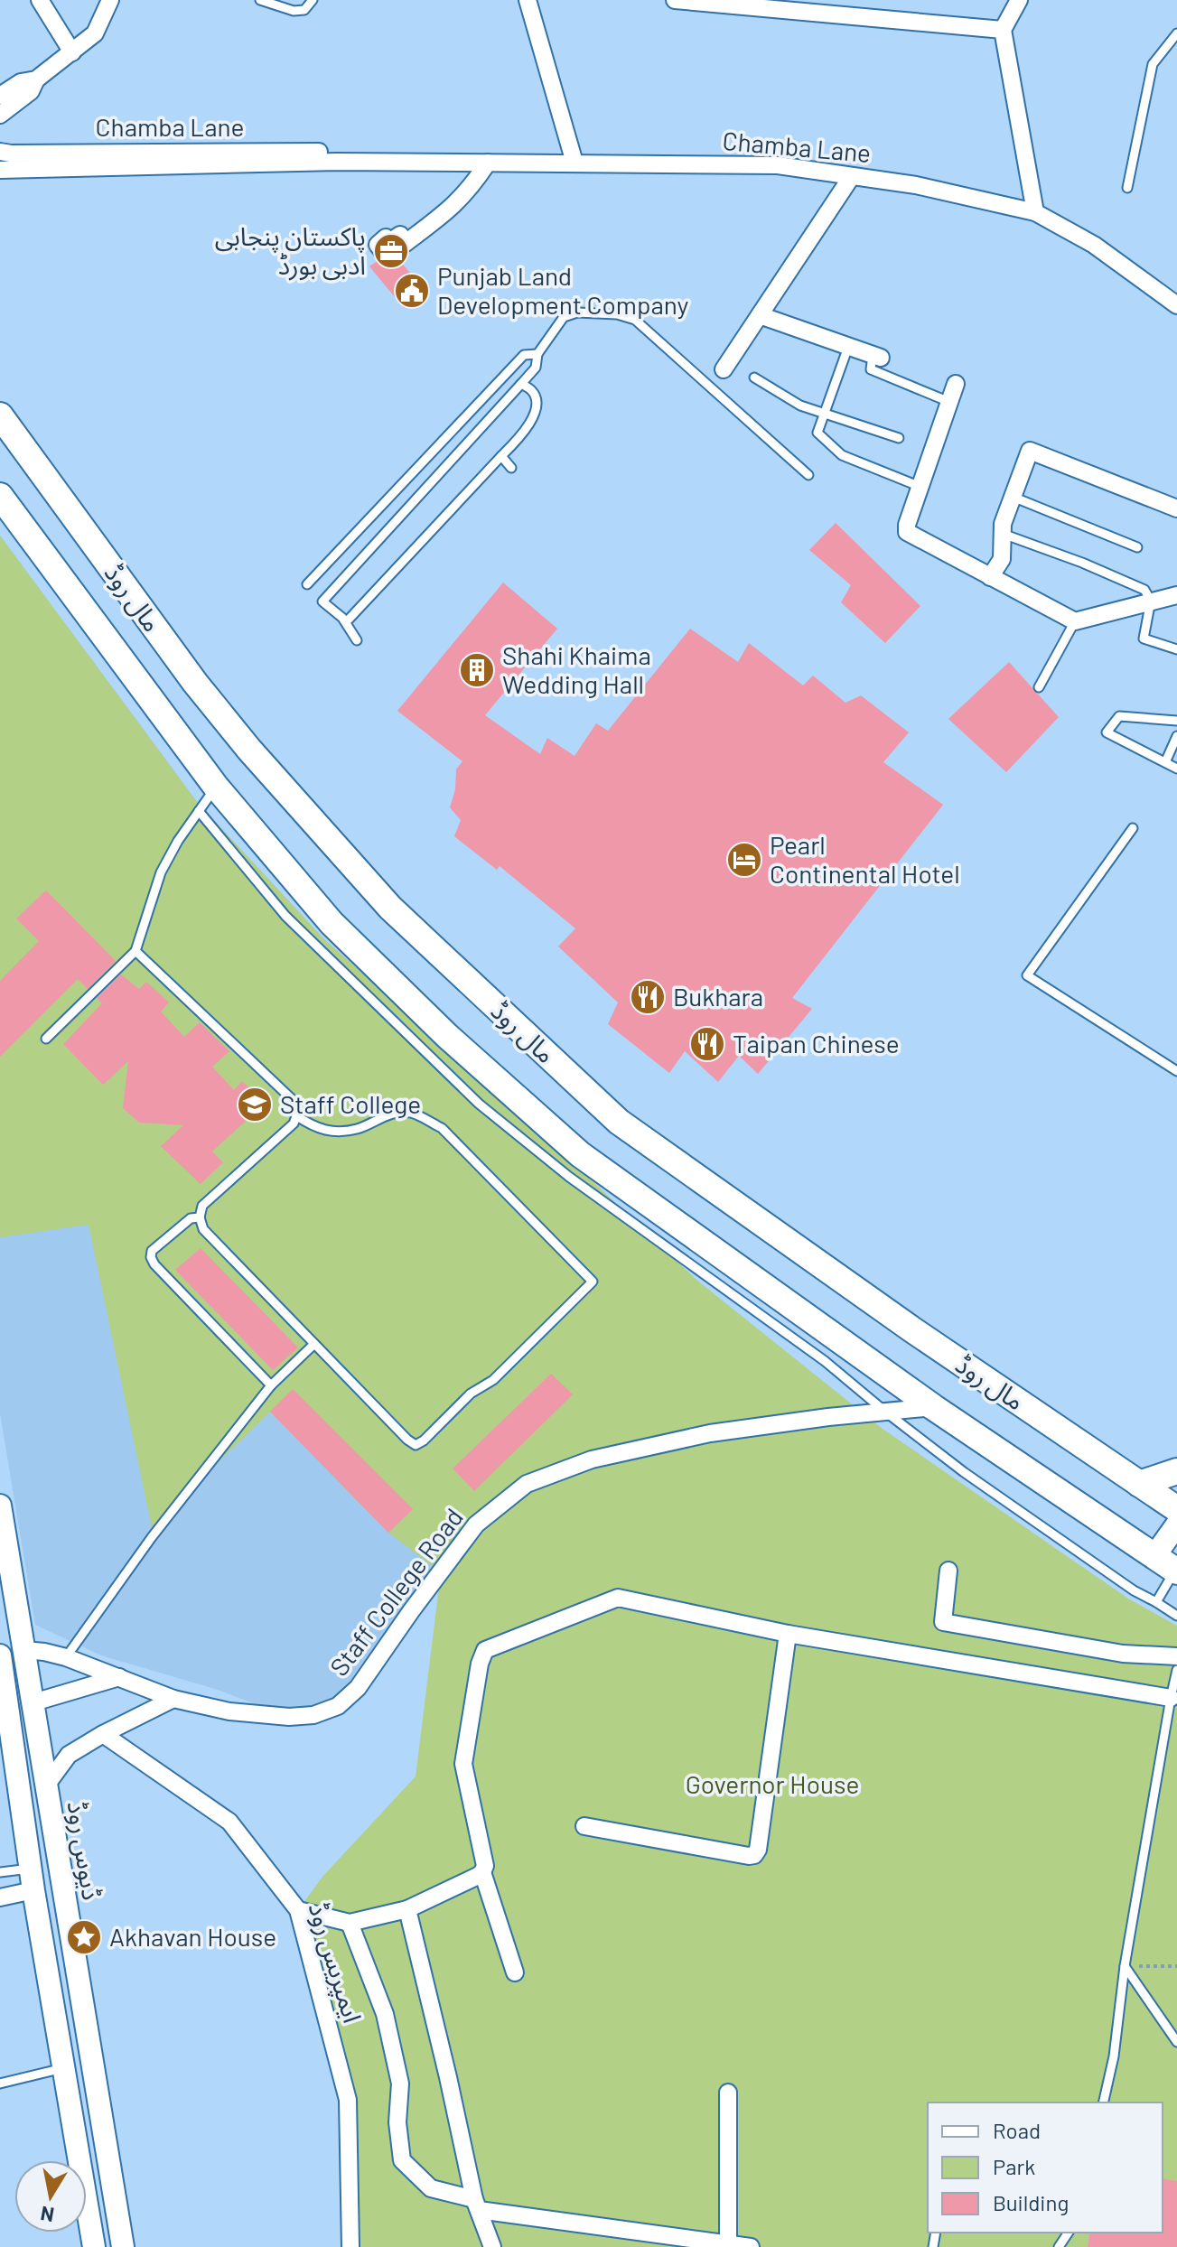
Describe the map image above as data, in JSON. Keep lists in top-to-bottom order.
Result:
{
  "streets": {
    "main road": ["مال روڈ", "ڈیوس روڈ"],
    "street": ["Chamba Lane", "Staff College Road", "ایمپریس روڈ"]
  },
  "crossings": [
    ["مال روڈ", "Staff College Road"],
    ["Staff College Road", "ڈیوس روڈ"]
  ],
  "parks": ["Governor House"],
  "places": {
    "office": ["پاکستان پنجابی ادبی بورڈ"],
    "public building": ["Punjab Land Development Company"],
    "building": ["Shahi Khaima Wedding Hall"],
    "hotel": ["Pearl Continental Hotel"],
    "restaurant": ["Bukhara", "Taipan Chinese"],
    "school or university": ["Staff College"],
    "place": ["Akhavan House"]
  },
  "legend": ["Road", "Park", "Building"],
  "north": "bottom"
}
